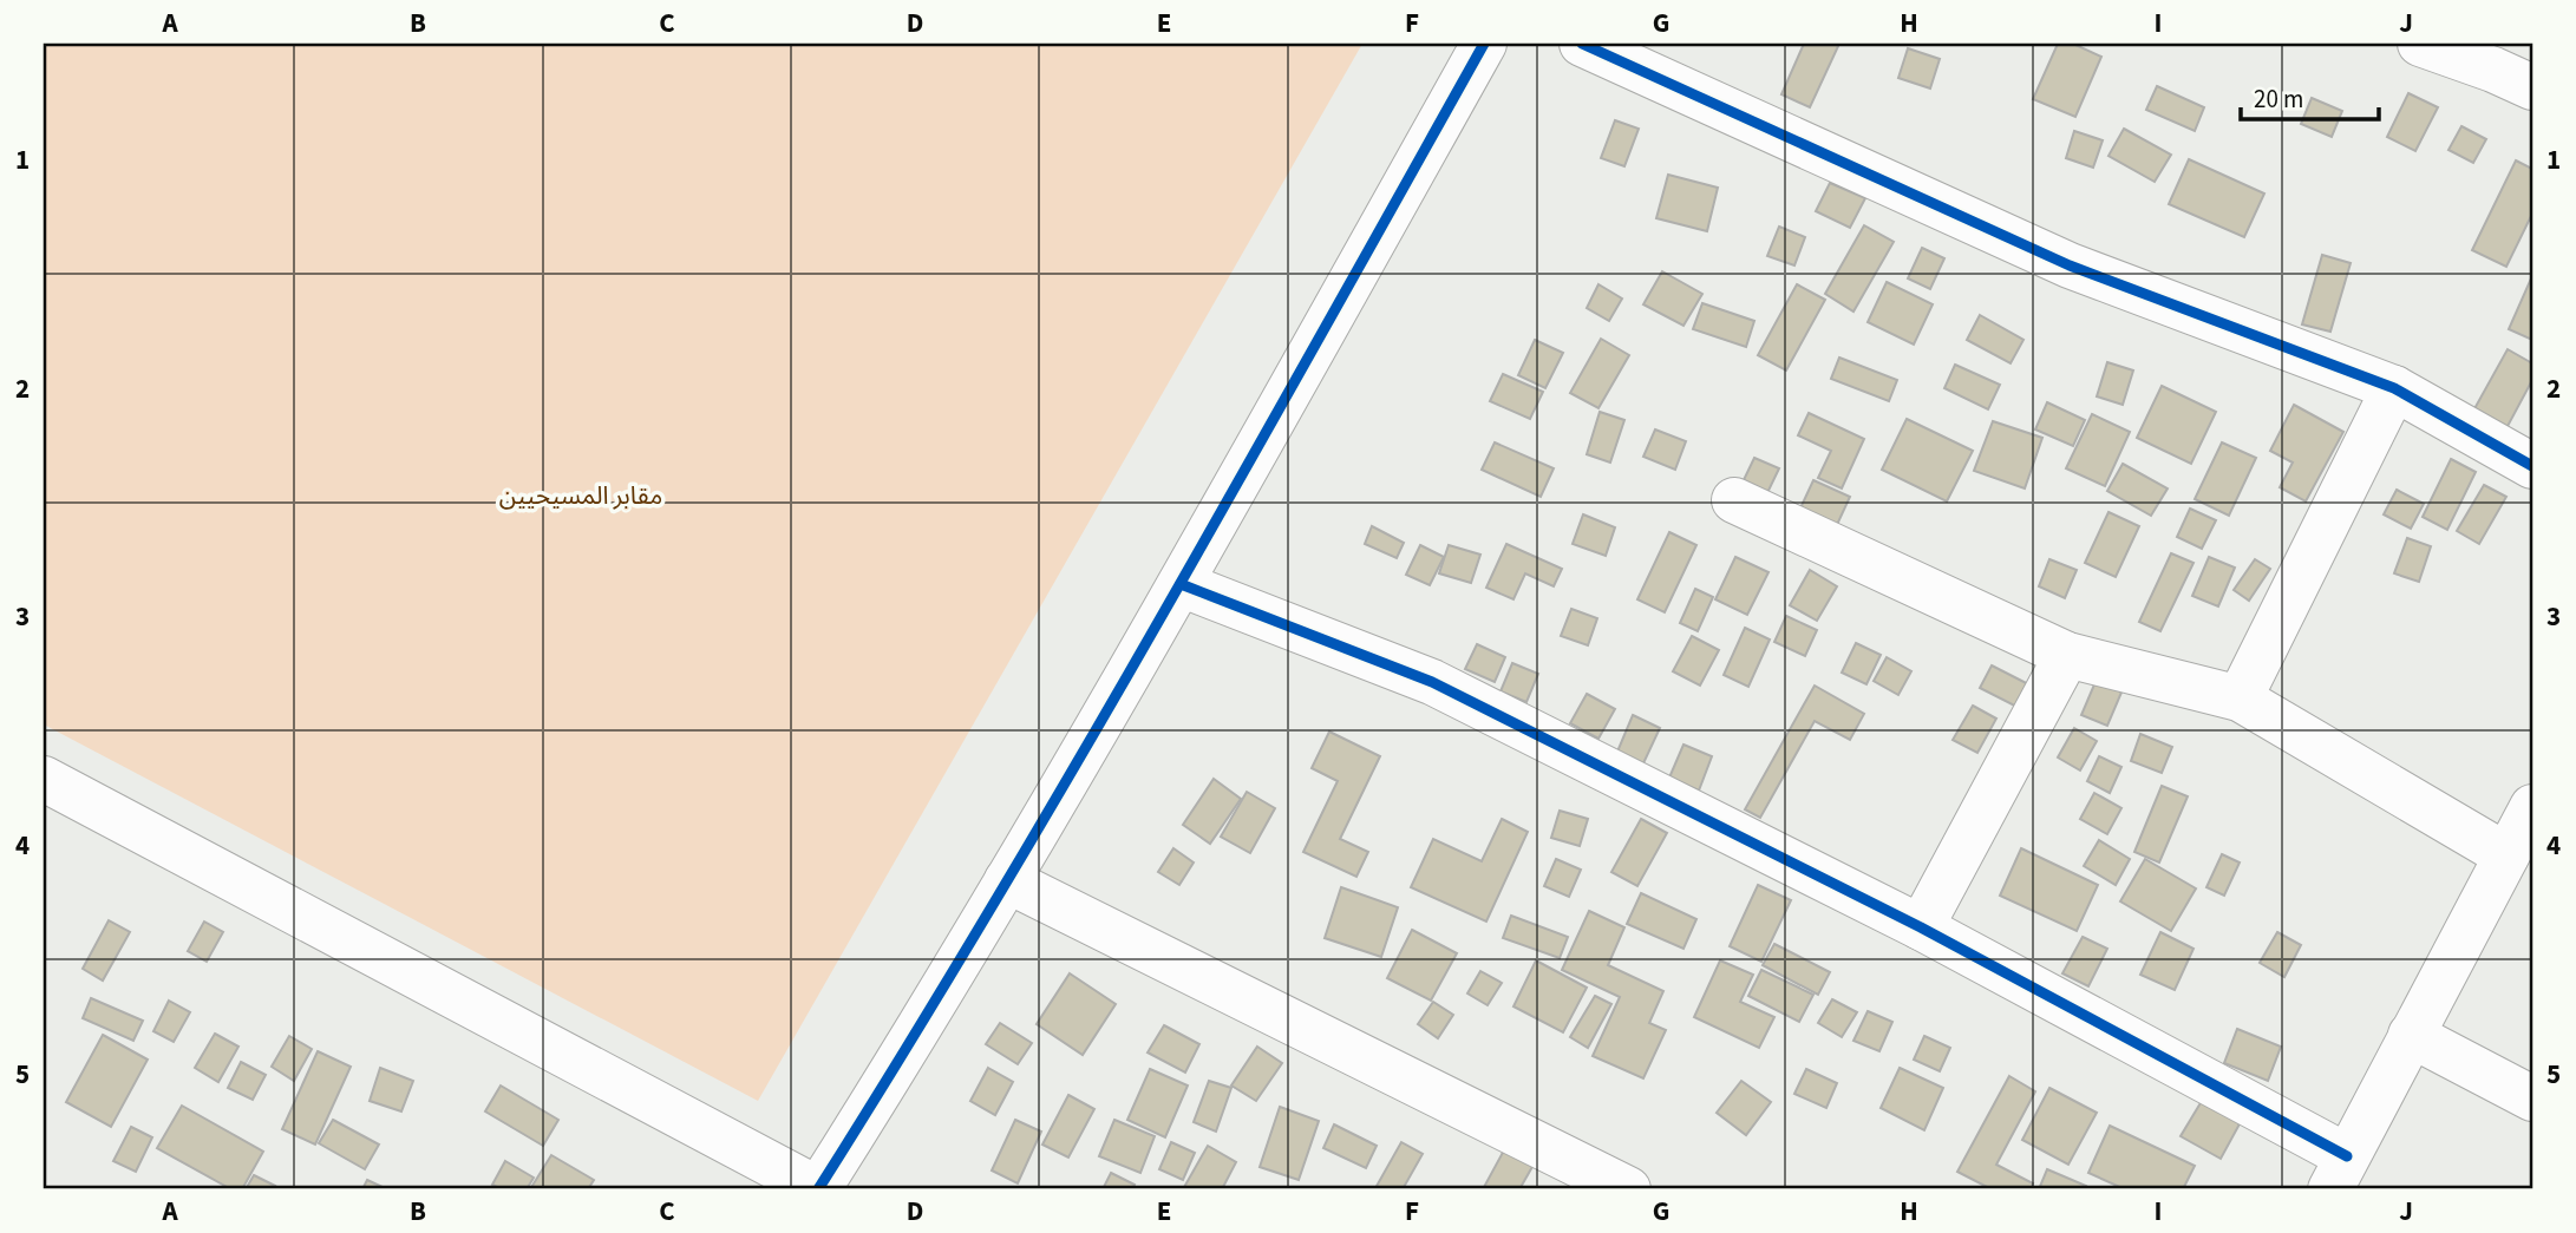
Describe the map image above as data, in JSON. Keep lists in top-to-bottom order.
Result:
{
  "parks": ["مقابر المسيحيين"],
  "scale_bar": "20 m",
  "grid": {
    "columns": [
      "A",
      "B",
      "C",
      "D",
      "E",
      "F",
      "G",
      "H",
      "I",
      "J"
    ],
    "rows": [
      "1",
      "2",
      "3",
      "4",
      "5"
    ]
  }
}
